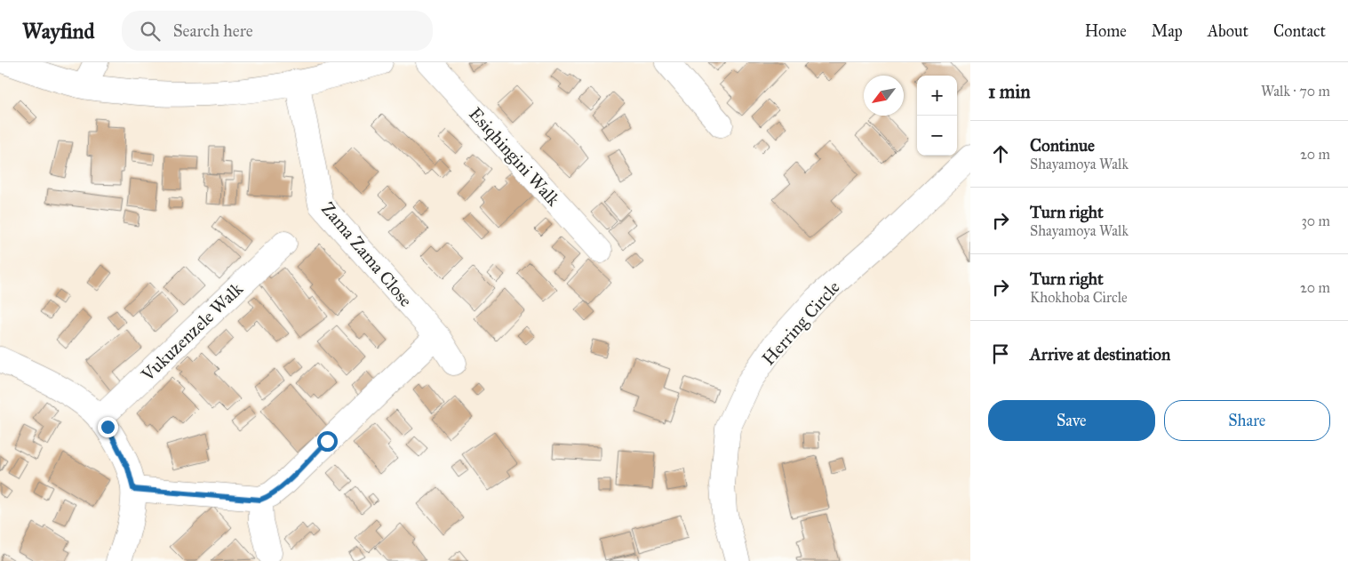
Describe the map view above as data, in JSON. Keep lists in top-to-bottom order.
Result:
{
  "streets": {
    "street": [
      "Esiqhingini Walk",
      "Zama Zama Close",
      "Herring Circle",
      "Vukuzenzele Walk"
    ]
  },
  "north": "bottom left",
  "page": {
    "header": "Wayfind",
    "search": "Search here",
    "nav": [
      "Home",
      "Map",
      "About",
      "Contact"
    ],
    "heading": ["1 min", "Walk · 70 m"],
    "map_buttons": ["+", "−"],
    "list": [
      ["Continue", "Shayamoya Walk", "20 m"],
      ["Turn right", "Shayamoya Walk", "30 m"],
      ["Turn right", "Khokhoba Circle", "20 m"],
      "Arrive at destination"
    ],
    "buttons": ["Save", "Share"]
  }
}
